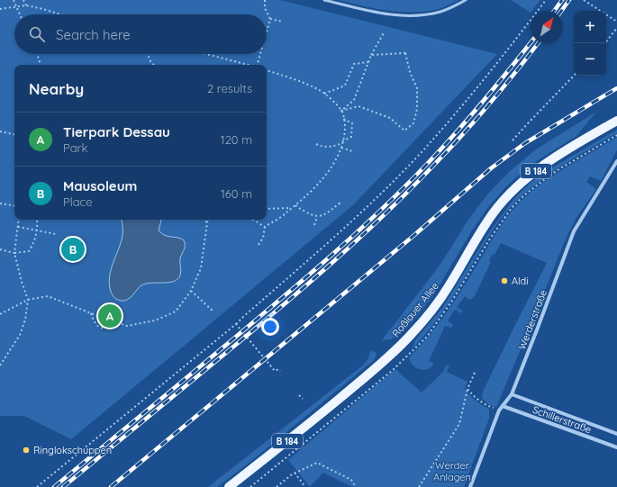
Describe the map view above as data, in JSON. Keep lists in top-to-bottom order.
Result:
{
  "streets": {
    "main road": ["B 184", "Roßlauer Allee"],
    "street": ["Werderstraße", "Schillerstraße"]
  },
  "crossings": [
    ["Werderstraße", "Schillerstraße"]
  ],
  "parks": ["Werder Anlagen"],
  "places": ["Aldi", "Ringlokschuppen"],
  "north": "top right",
  "page": {
    "map_buttons": ["+", "−"],
    "search": "Search here",
    "heading": ["Nearby", "2 results"],
    "list": [
      {
        "mark": "A",
        "name": "Tierpark Dessau",
        "note": "Park",
        "value": "120 m"
      },
      {
        "mark": "B",
        "name": "Mausoleum",
        "note": "Place",
        "value": "160 m"
      }
    ],
    "pins": ["B", "A"]
  }
}
